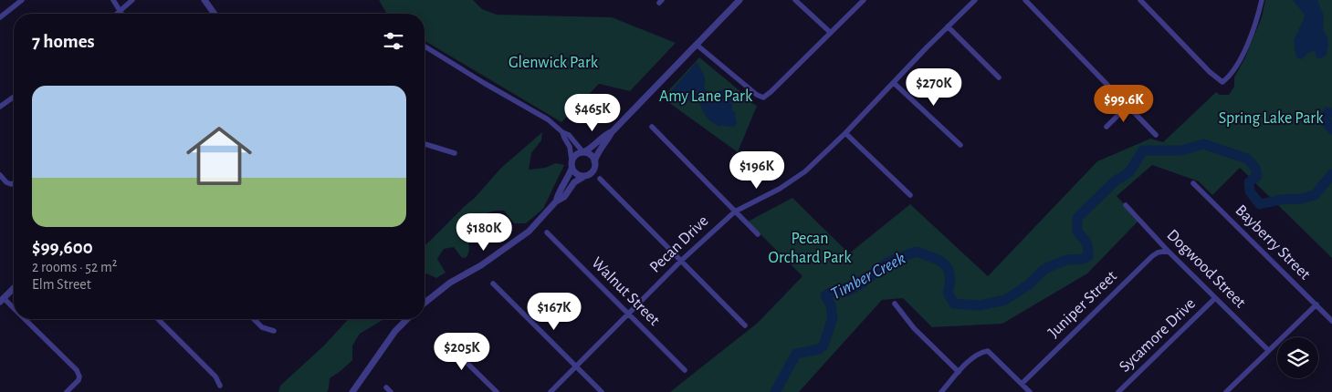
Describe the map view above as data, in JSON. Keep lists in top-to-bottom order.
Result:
{
  "streets": {
    "street": [
      "Bayberry Street",
      "Pecan Drive",
      "Dogwood Street",
      "Walnut Street",
      "Juniper Street",
      "Sycamore Drive"
    ]
  },
  "crossings": [
    ["Pecan Drive", "Walnut Street"],
    ["Dogwood Street", "Juniper Street"],
    ["Dogwood Street", "Sycamore Drive"]
  ],
  "water": ["Timber Creek"],
  "parks": [
    "Glenwick Park",
    "Amy Lane Park",
    "Spring Lake Park",
    "Pecan Orchard Park"
  ],
  "page": {
    "heading": "7 homes",
    "price": [
      "$270K",
      "$99.6K",
      "$465K",
      "$196K",
      "$180K",
      "$167K",
      "$205K"
    ],
    "list": [
      {
        "name": "$99,600",
        "note": "2 rooms · 52 m² · Elm Street"
      }
    ]
  }
}
